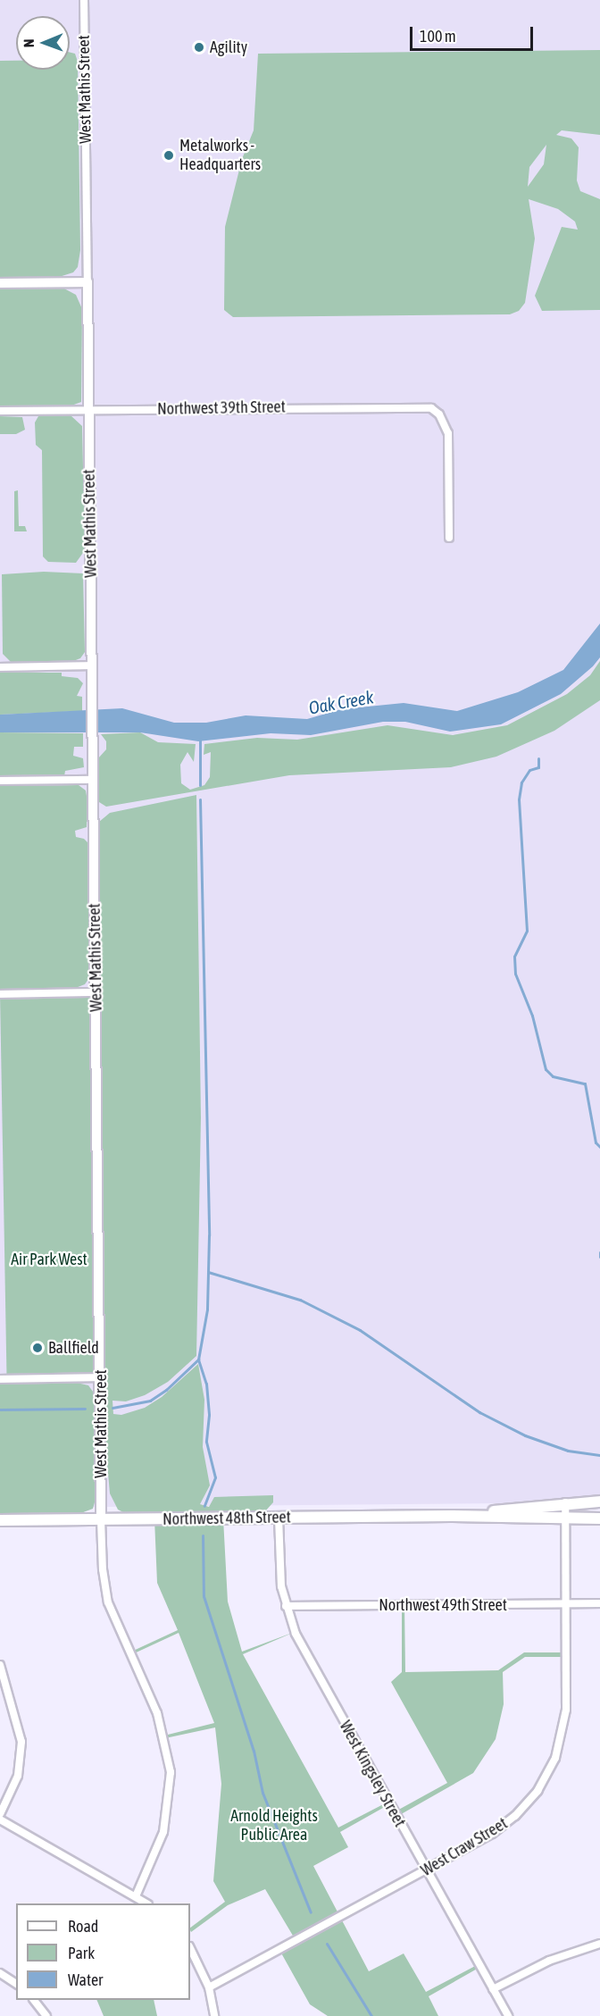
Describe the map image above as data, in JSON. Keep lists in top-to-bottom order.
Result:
{
  "streets": {
    "main road": ["Northwest 48th Street"],
    "street": [
      "West Mathis Street",
      "Northwest 39th Street",
      "Northwest 49th Street",
      "West Kingsley Street",
      "West Craw Street"
    ]
  },
  "crossings": [
    ["West Mathis Street", "Northwest 39th Street"],
    ["West Mathis Street", "Northwest 48th Street"],
    ["Northwest 48th Street", "West Kingsley Street"],
    ["Northwest 48th Street", "West Craw Street"],
    ["Northwest 49th Street", "West Kingsley Street"],
    ["Northwest 49th Street", "West Craw Street"],
    ["West Kingsley Street", "West Craw Street"]
  ],
  "water": ["Oak Creek"],
  "parks": ["Air Park West", "Arnold Heights Public Area"],
  "places": ["Agility", "Metalworks - Headquarters", "Ballfield"],
  "legend": ["Road", "Park", "Water"],
  "scale_bar": "100 m",
  "north": "left"
}
